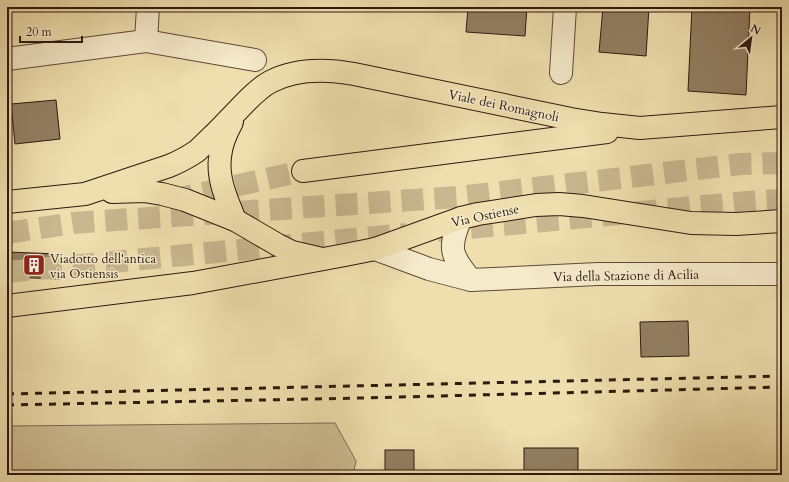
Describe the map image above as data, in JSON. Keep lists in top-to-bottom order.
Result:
{
  "streets": {
    "main road": ["Viale dei Romagnoli", "Via Ostiense"],
    "street": ["Via della Stazione di Acilia"]
  },
  "crossings": [
    ["Viale dei Romagnoli", "Via Ostiense"],
    ["Via Ostiense", "Via della Stazione di Acilia"]
  ],
  "places": {
    "building": ["Viadotto dell'antica via Ostiensis"]
  },
  "scale_bar": "20 m",
  "north": "top right"
}
